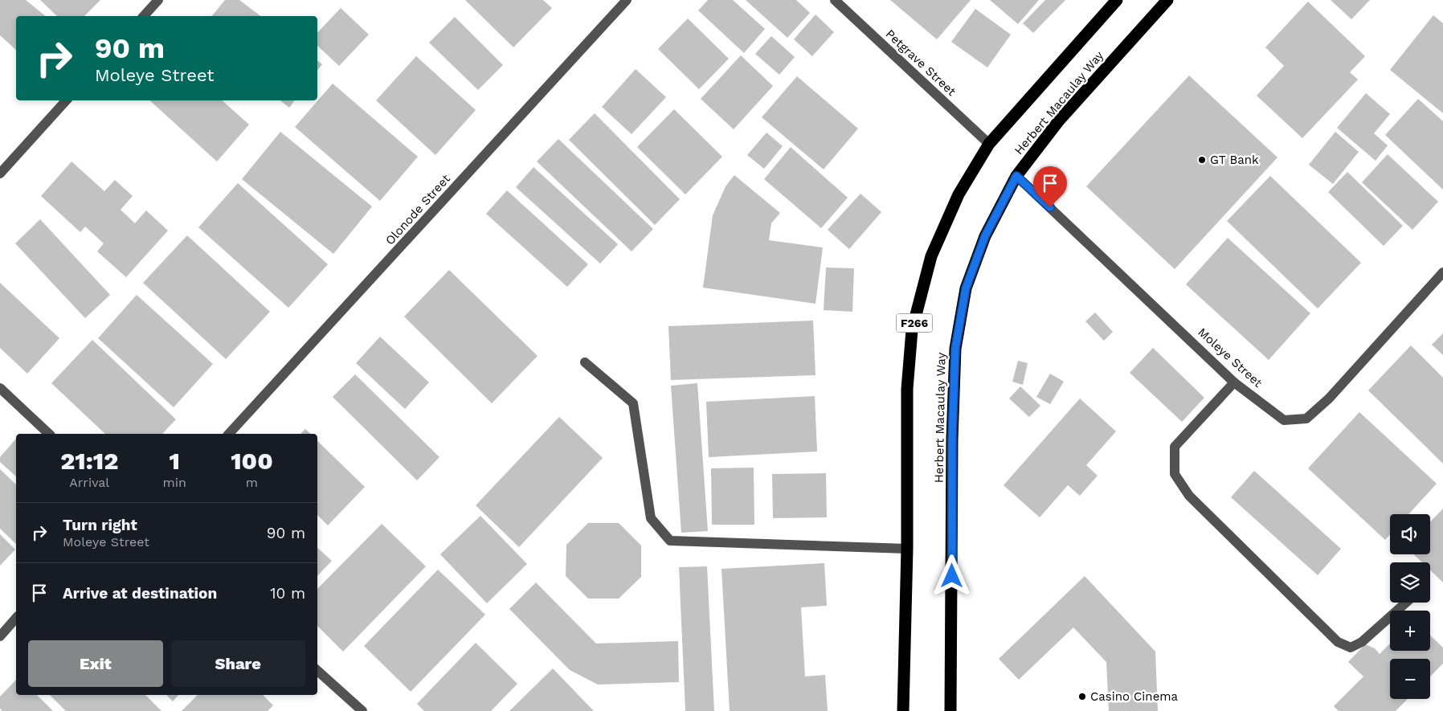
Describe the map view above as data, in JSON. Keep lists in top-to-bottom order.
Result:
{
  "streets": {
    "highway": ["Herbert Macaulay Way", "F266"],
    "street": ["Petgrave Street", "Olonode Street", "Moleye Street"]
  },
  "crossings": [
    ["Petgrave Street", "Herbert Macaulay Way"],
    ["Herbert Macaulay Way", "Moleye Street"]
  ],
  "places": ["GT Bank", "Casino Cinema"],
  "page": {
    "turn": ["90 m", "Moleye Street"],
    "eta": [
      "21:12",
      "Arrival",
      "1",
      "min",
      "100",
      "m"
    ],
    "list": [
      {
        "name": "Turn right",
        "note": "Moleye Street",
        "value": "90 m"
      },
      {
        "name": "Arrive at destination",
        "value": "10 m"
      }
    ],
    "map_buttons": ["+", "−"],
    "buttons": ["Exit", "Share"]
  }
}
